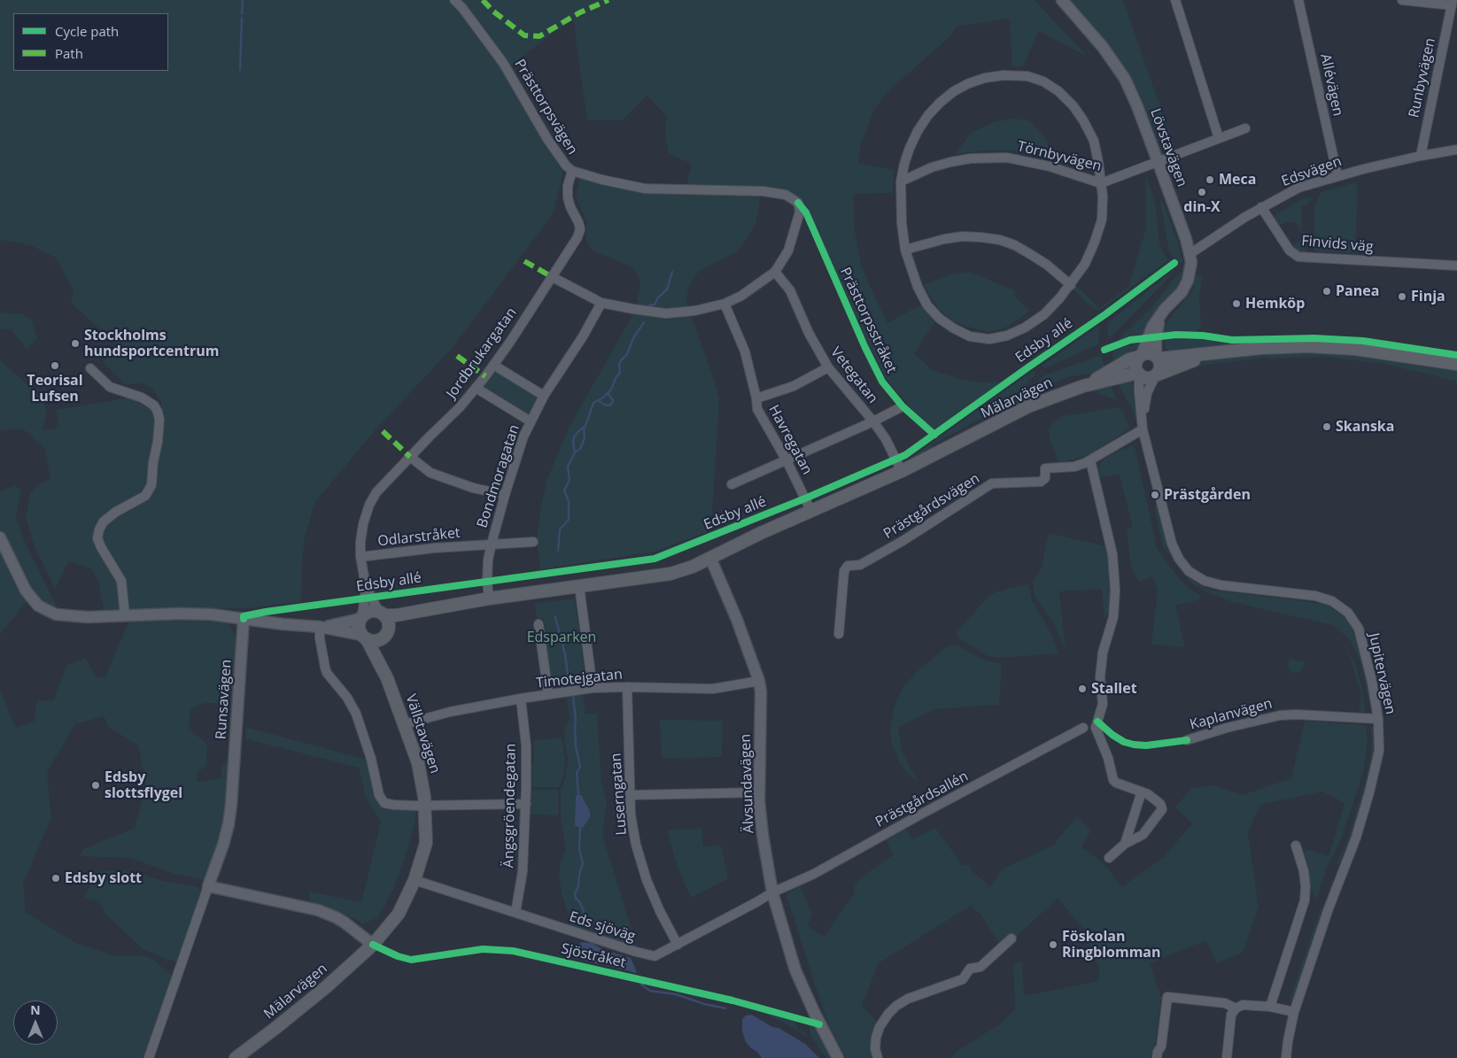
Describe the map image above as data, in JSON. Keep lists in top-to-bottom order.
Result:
{
  "streets": {
    "main road": ["Mälarvägen", "Vällstavägen"],
    "street": [
      "Runbyvägen",
      "Allévägen",
      "Prästtorpsvägen",
      "Lövstavägen",
      "Törnbyvägen",
      "Edsvägen",
      "Finvids väg",
      "Jordbrukargatan",
      "Vetegatan",
      "Havregatan",
      "Bondmoragatan",
      "Prästgårdsvägen",
      "Odlarstråket",
      "Jupitervägen",
      "Timotejgatan",
      "Runsavägen",
      "Kaplanvägen",
      "Älvsundavägen",
      "Luserngatan",
      "Prästgårdsallén",
      "Ängsgröendegatan",
      "Eds sjöväg"
    ],
    "cycle path": ["Prästtorpsstråket", "Edsby allé", "Sjöstråket"]
  },
  "crossings": [
    ["Runbyvägen", "Edsvägen"],
    ["Allévägen", "Edsvägen"],
    ["Prästtorpsvägen", "Jordbrukargatan"],
    ["Prästtorpsvägen", "Vetegatan"],
    ["Lövstavägen", "Törnbyvägen"],
    ["Lövstavägen", "Edsvägen"],
    ["Lövstavägen", "Mälarvägen"],
    ["Lövstavägen", "Jupitervägen"],
    ["Edsvägen", "Finvids väg"],
    ["Jordbrukargatan", "Mälarvägen"],
    ["Jordbrukargatan", "Odlarstråket"],
    ["Jordbrukargatan", "Vällstavägen"],
    ["Vetegatan", "Mälarvägen"],
    ["Mälarvägen", "Havregatan"],
    ["Mälarvägen", "Bondmoragatan"],
    ["Mälarvägen", "Jupitervägen"],
    ["Mälarvägen", "Vällstavägen"],
    ["Mälarvägen", "Älvsundavägen"],
    ["Bondmoragatan", "Odlarstråket"],
    ["Prästgårdsvägen", "Jupitervägen"],
    ["Jupitervägen", "Kaplanvägen"],
    ["Timotejgatan", "Vällstavägen"],
    ["Timotejgatan", "Älvsundavägen"],
    ["Timotejgatan", "Luserngatan"],
    ["Timotejgatan", "Ängsgröendegatan"],
    ["Vällstavägen", "Eds sjöväg"],
    ["Älvsundavägen", "Prästgårdsallén"],
    ["Älvsundavägen", "Eds sjöväg"],
    ["Luserngatan", "Eds sjöväg"],
    ["Prästgårdsallén", "Eds sjöväg"],
    ["Ängsgröendegatan", "Eds sjöväg"]
  ],
  "parks": ["Edsparken"],
  "places": [
    "Meca",
    "din-X",
    "Panea",
    "Finja",
    "Hemköp",
    "Stockholms hundsportcentrum",
    "Teorisal Lufsen",
    "Skanska",
    "Prästgården",
    "Stallet",
    "Edsby slottsflygel",
    "Edsby slott",
    "Föskolan Ringblomman"
  ],
  "legend": ["Cycle path", "Path"],
  "north": "top"
}
